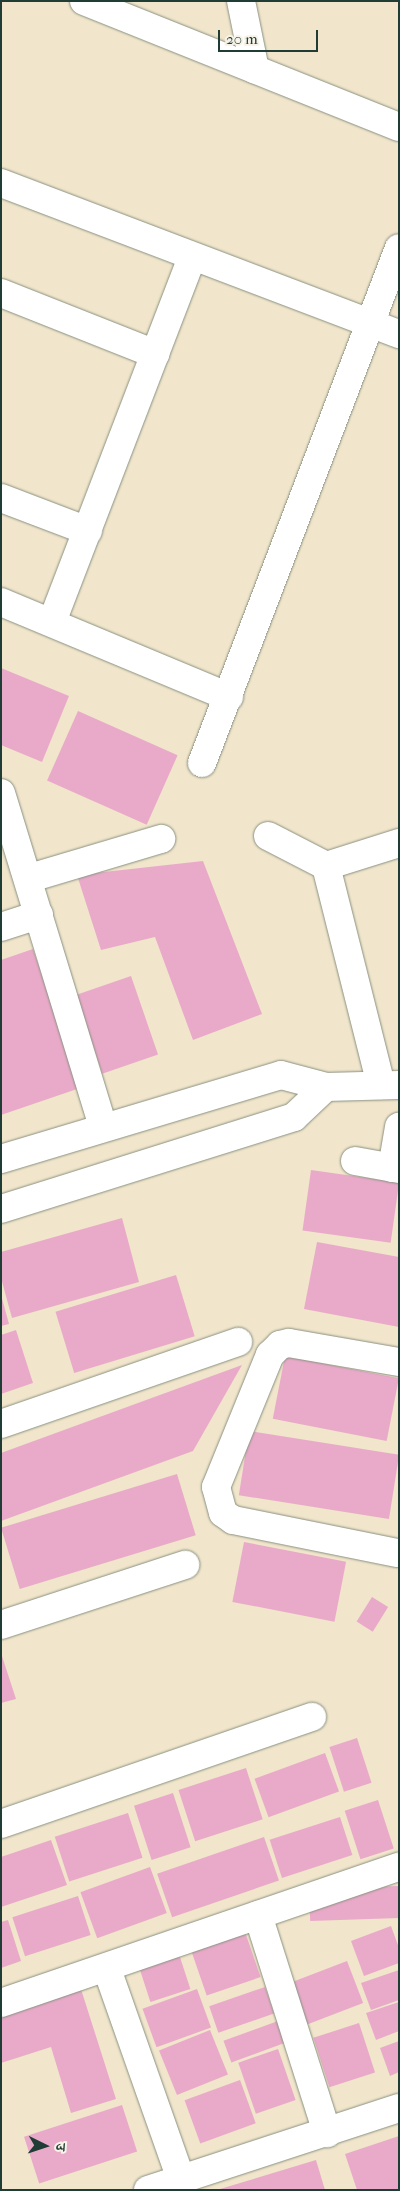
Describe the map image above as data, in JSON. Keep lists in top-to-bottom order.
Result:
{
  "scale_bar": "20 m",
  "north": "right"
}
